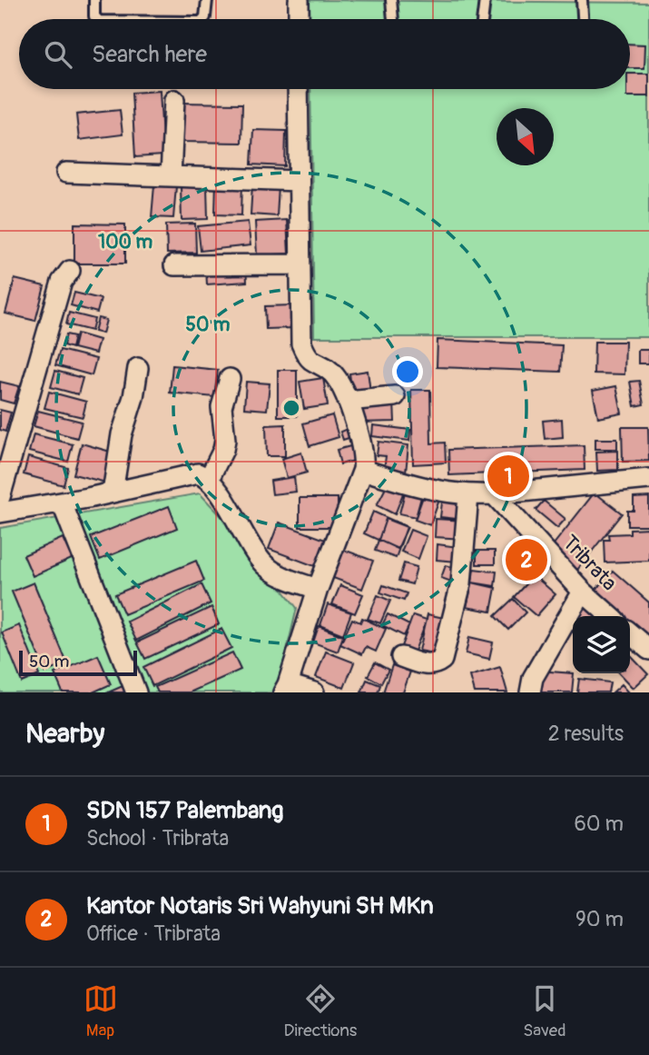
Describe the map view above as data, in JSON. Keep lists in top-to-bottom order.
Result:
{
  "streets": {
    "street": ["Tribrata"]
  },
  "scale_bar": "50 m",
  "north": "bottom right",
  "page": {
    "search": "Search here",
    "pins": ["1", "2"],
    "scale": "50 m",
    "heading": ["Nearby", "2 results"],
    "list": [
      {
        "mark": "1",
        "name": "SDN 157 Palembang",
        "note": "School · Tribrata",
        "value": "60 m"
      },
      {
        "mark": "2",
        "name": "Kantor Notaris Sri Wahyuni SH MKn",
        "note": "Office · Tribrata",
        "value": "90 m"
      }
    ],
    "nav": ["Map", "Directions", "Saved"]
  },
  "rings": ["100 m", "50 m"]
}
